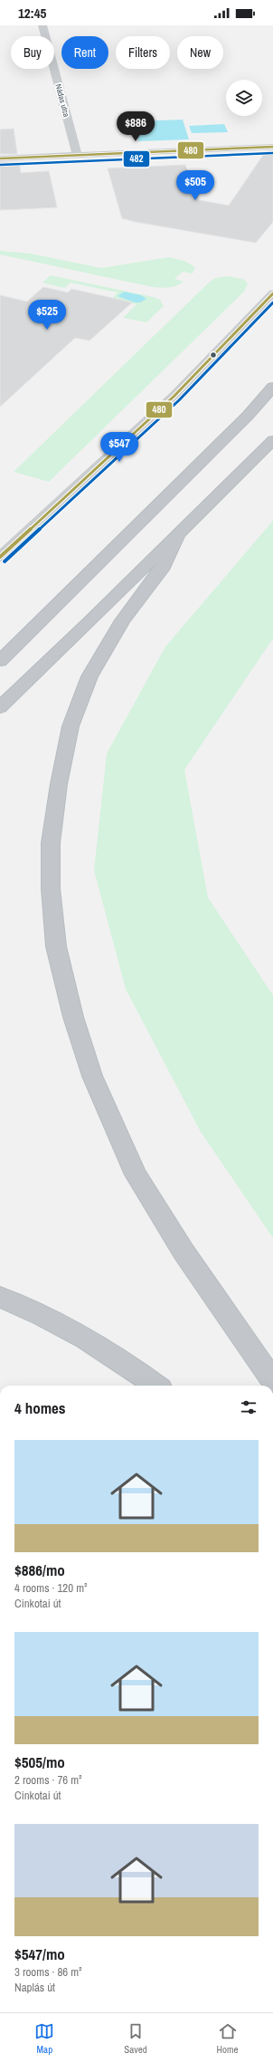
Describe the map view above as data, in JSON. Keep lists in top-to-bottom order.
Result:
{
  "streets": {
    "street": ["Nádas utca"]
  },
  "lines": ["transit line 480", "transit line 482"],
  "page": {
    "status": "12:45",
    "chip": [
      "Buy",
      "Rent",
      "Filters",
      "New"
    ],
    "price": [
      "$886",
      "$505",
      "$525",
      "$547"
    ],
    "heading": "4 homes",
    "list": [
      {
        "name": "$886/mo",
        "note": "4 rooms · 120 m² · Cinkotai út"
      },
      {
        "name": "$505/mo",
        "note": "2 rooms · 76 m² · Cinkotai út"
      },
      {
        "name": "$547/mo",
        "note": "3 rooms · 86 m² · Naplás út"
      }
    ],
    "tabs": ["Map", "Saved", "Home"]
  }
}
